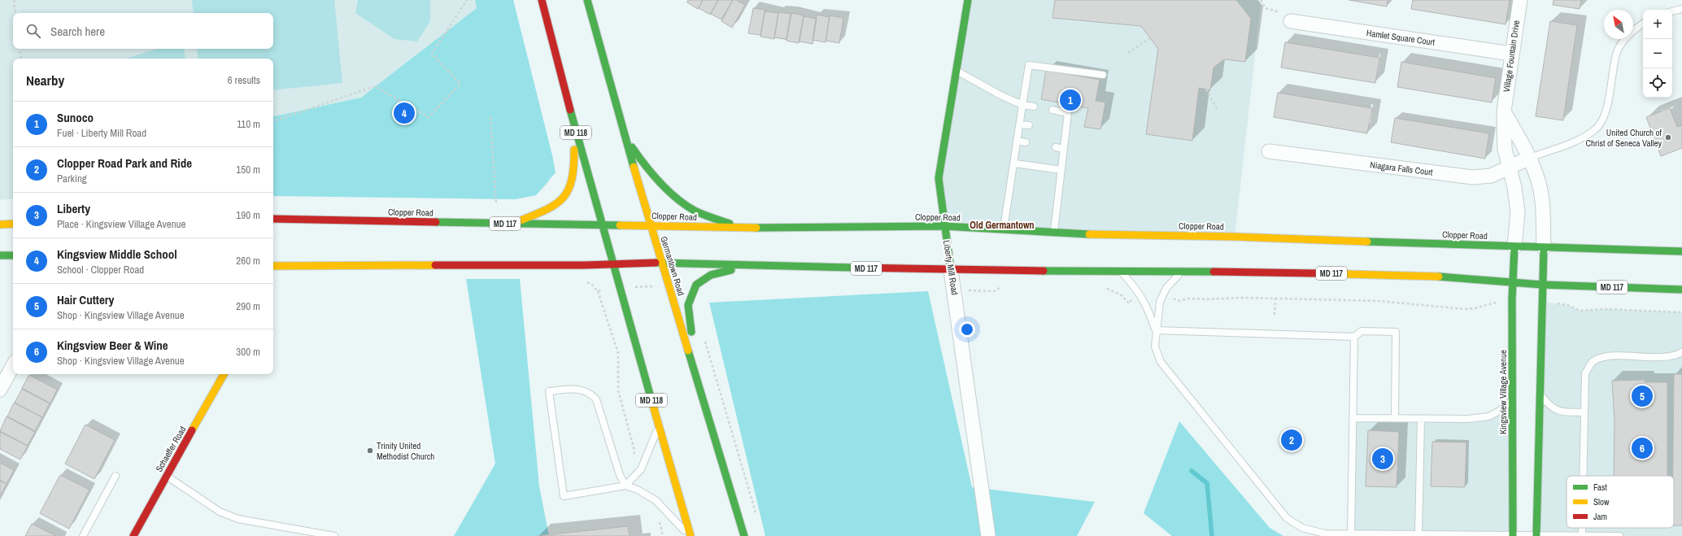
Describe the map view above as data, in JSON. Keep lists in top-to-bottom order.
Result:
{
  "streets": {
    "main road": [
      "MD 118",
      "Clopper Road",
      "MD 117",
      "Germantown Road",
      "Liberty Mill Road",
      "Kingsview Village Avenue",
      "Schaeffer Road"
    ],
    "street": ["Hamlet Square Court", "Village Fountain Drive", "Niagara Falls Court"]
  },
  "crossings": [
    ["Hamlet Square Court", "Village Fountain Drive"],
    ["Village Fountain Drive", "Niagara Falls Court"],
    ["Village Fountain Drive", "Clopper Road"],
    ["Village Fountain Drive", "Kingsview Village Avenue"],
    ["MD 118", "Clopper Road"],
    ["MD 118", "MD 117"],
    ["Clopper Road", "Germantown Road"],
    ["Clopper Road", "Liberty Mill Road"],
    ["Clopper Road", "Kingsview Village Avenue"],
    ["MD 117", "Germantown Road"],
    ["MD 117", "Liberty Mill Road"],
    ["MD 117", "Kingsview Village Avenue"]
  ],
  "districts": ["Old Germantown"],
  "places": ["United Church of Christ of Seneca Valley", "Trinity United Methodist Church"],
  "legend": ["Fast", "Slow", "Jam"],
  "north": "top left",
  "page": {
    "map_buttons": ["+", "−"],
    "search": "Search here",
    "heading": ["Nearby", "6 results"],
    "pins": [
      "1",
      "4",
      "5",
      "2",
      "6",
      "3"
    ],
    "list": [
      {
        "mark": "1",
        "name": "Sunoco",
        "note": "Fuel · Liberty Mill Road",
        "value": "110 m"
      },
      {
        "mark": "2",
        "name": "Clopper Road Park and Ride",
        "note": "Parking",
        "value": "150 m"
      },
      {
        "mark": "3",
        "name": "Liberty",
        "note": "Place · Kingsview Village Avenue",
        "value": "190 m"
      },
      {
        "mark": "4",
        "name": "Kingsview Middle School",
        "note": "School · Clopper Road",
        "value": "260 m"
      },
      {
        "mark": "5",
        "name": "Hair Cuttery",
        "note": "Shop · Kingsview Village Avenue",
        "value": "290 m"
      },
      {
        "mark": "6",
        "name": "Kingsview Beer & Wine",
        "note": "Shop · Kingsview Village Avenue",
        "value": "300 m"
      }
    ]
  }
}
